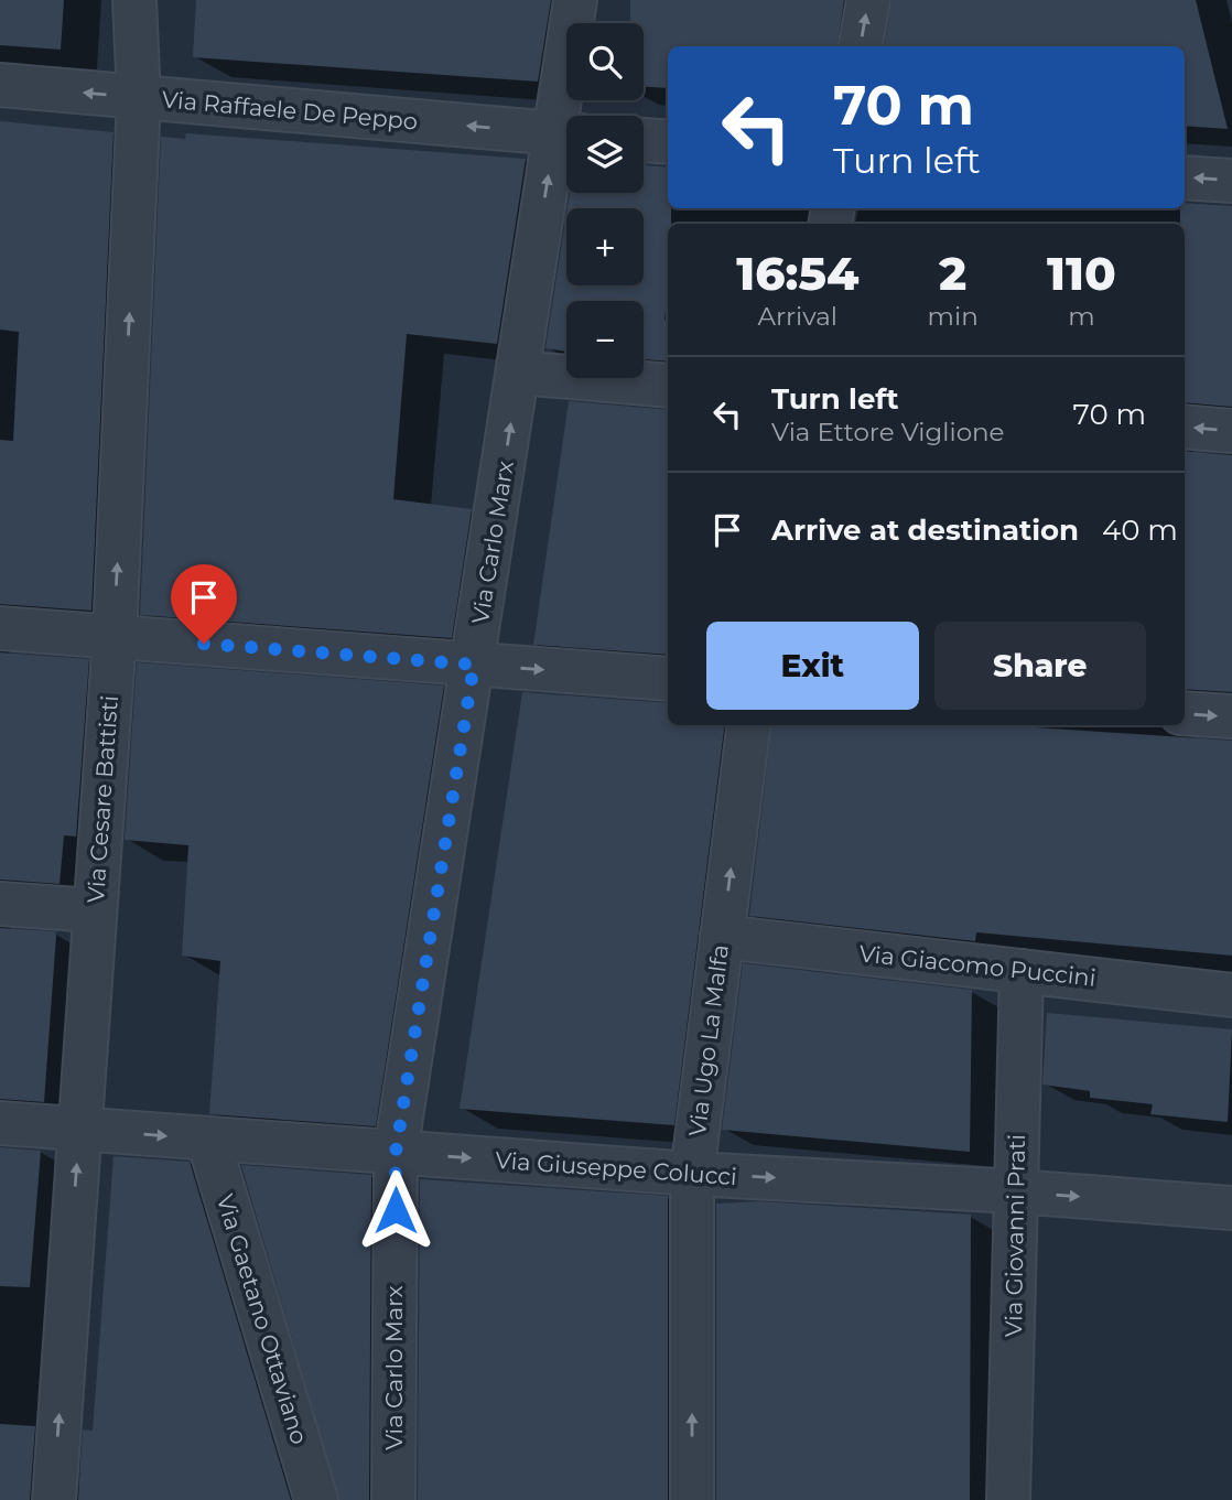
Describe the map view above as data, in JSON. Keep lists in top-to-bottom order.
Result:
{
  "streets": {
    "street": [
      "Via Raffaele De Peppo",
      "Via Carlo Marx",
      "Via Cesare Battisti",
      "Via Giacomo Puccini",
      "Via Ugo La Malfa",
      "Via Giuseppe Colucci",
      "Via Giovanni Prati",
      "Via Gaetano Ottaviano"
    ]
  },
  "crossings": [
    ["Via Raffaele De Peppo", "Via Cesare Battisti"],
    ["Via Carlo Marx", "Via Giuseppe Colucci"],
    ["Via Cesare Battisti", "Via Giuseppe Colucci"],
    ["Via Giacomo Puccini", "Via Ugo La Malfa"],
    ["Via Giacomo Puccini", "Via Giovanni Prati"],
    ["Via Ugo La Malfa", "Via Giuseppe Colucci"],
    ["Via Giuseppe Colucci", "Via Giovanni Prati"],
    ["Via Giuseppe Colucci", "Via Gaetano Ottaviano"]
  ],
  "one_way": [
    "Via Raffaele De Peppo",
    "Via Carlo Marx",
    "Via Cesare Battisti",
    "Via Ugo La Malfa",
    "Via Giuseppe Colucci"
  ],
  "page": {
    "map_buttons": ["+", "−"],
    "turn": ["70 m", "Turn left"],
    "eta": [
      "16:54",
      "Arrival",
      "2",
      "min",
      "110",
      "m"
    ],
    "list": [
      {
        "name": "Turn left",
        "note": "Via Ettore Viglione",
        "value": "70 m"
      },
      {
        "name": "Arrive at destination",
        "value": "40 m"
      }
    ],
    "buttons": ["Exit", "Share"]
  }
}
